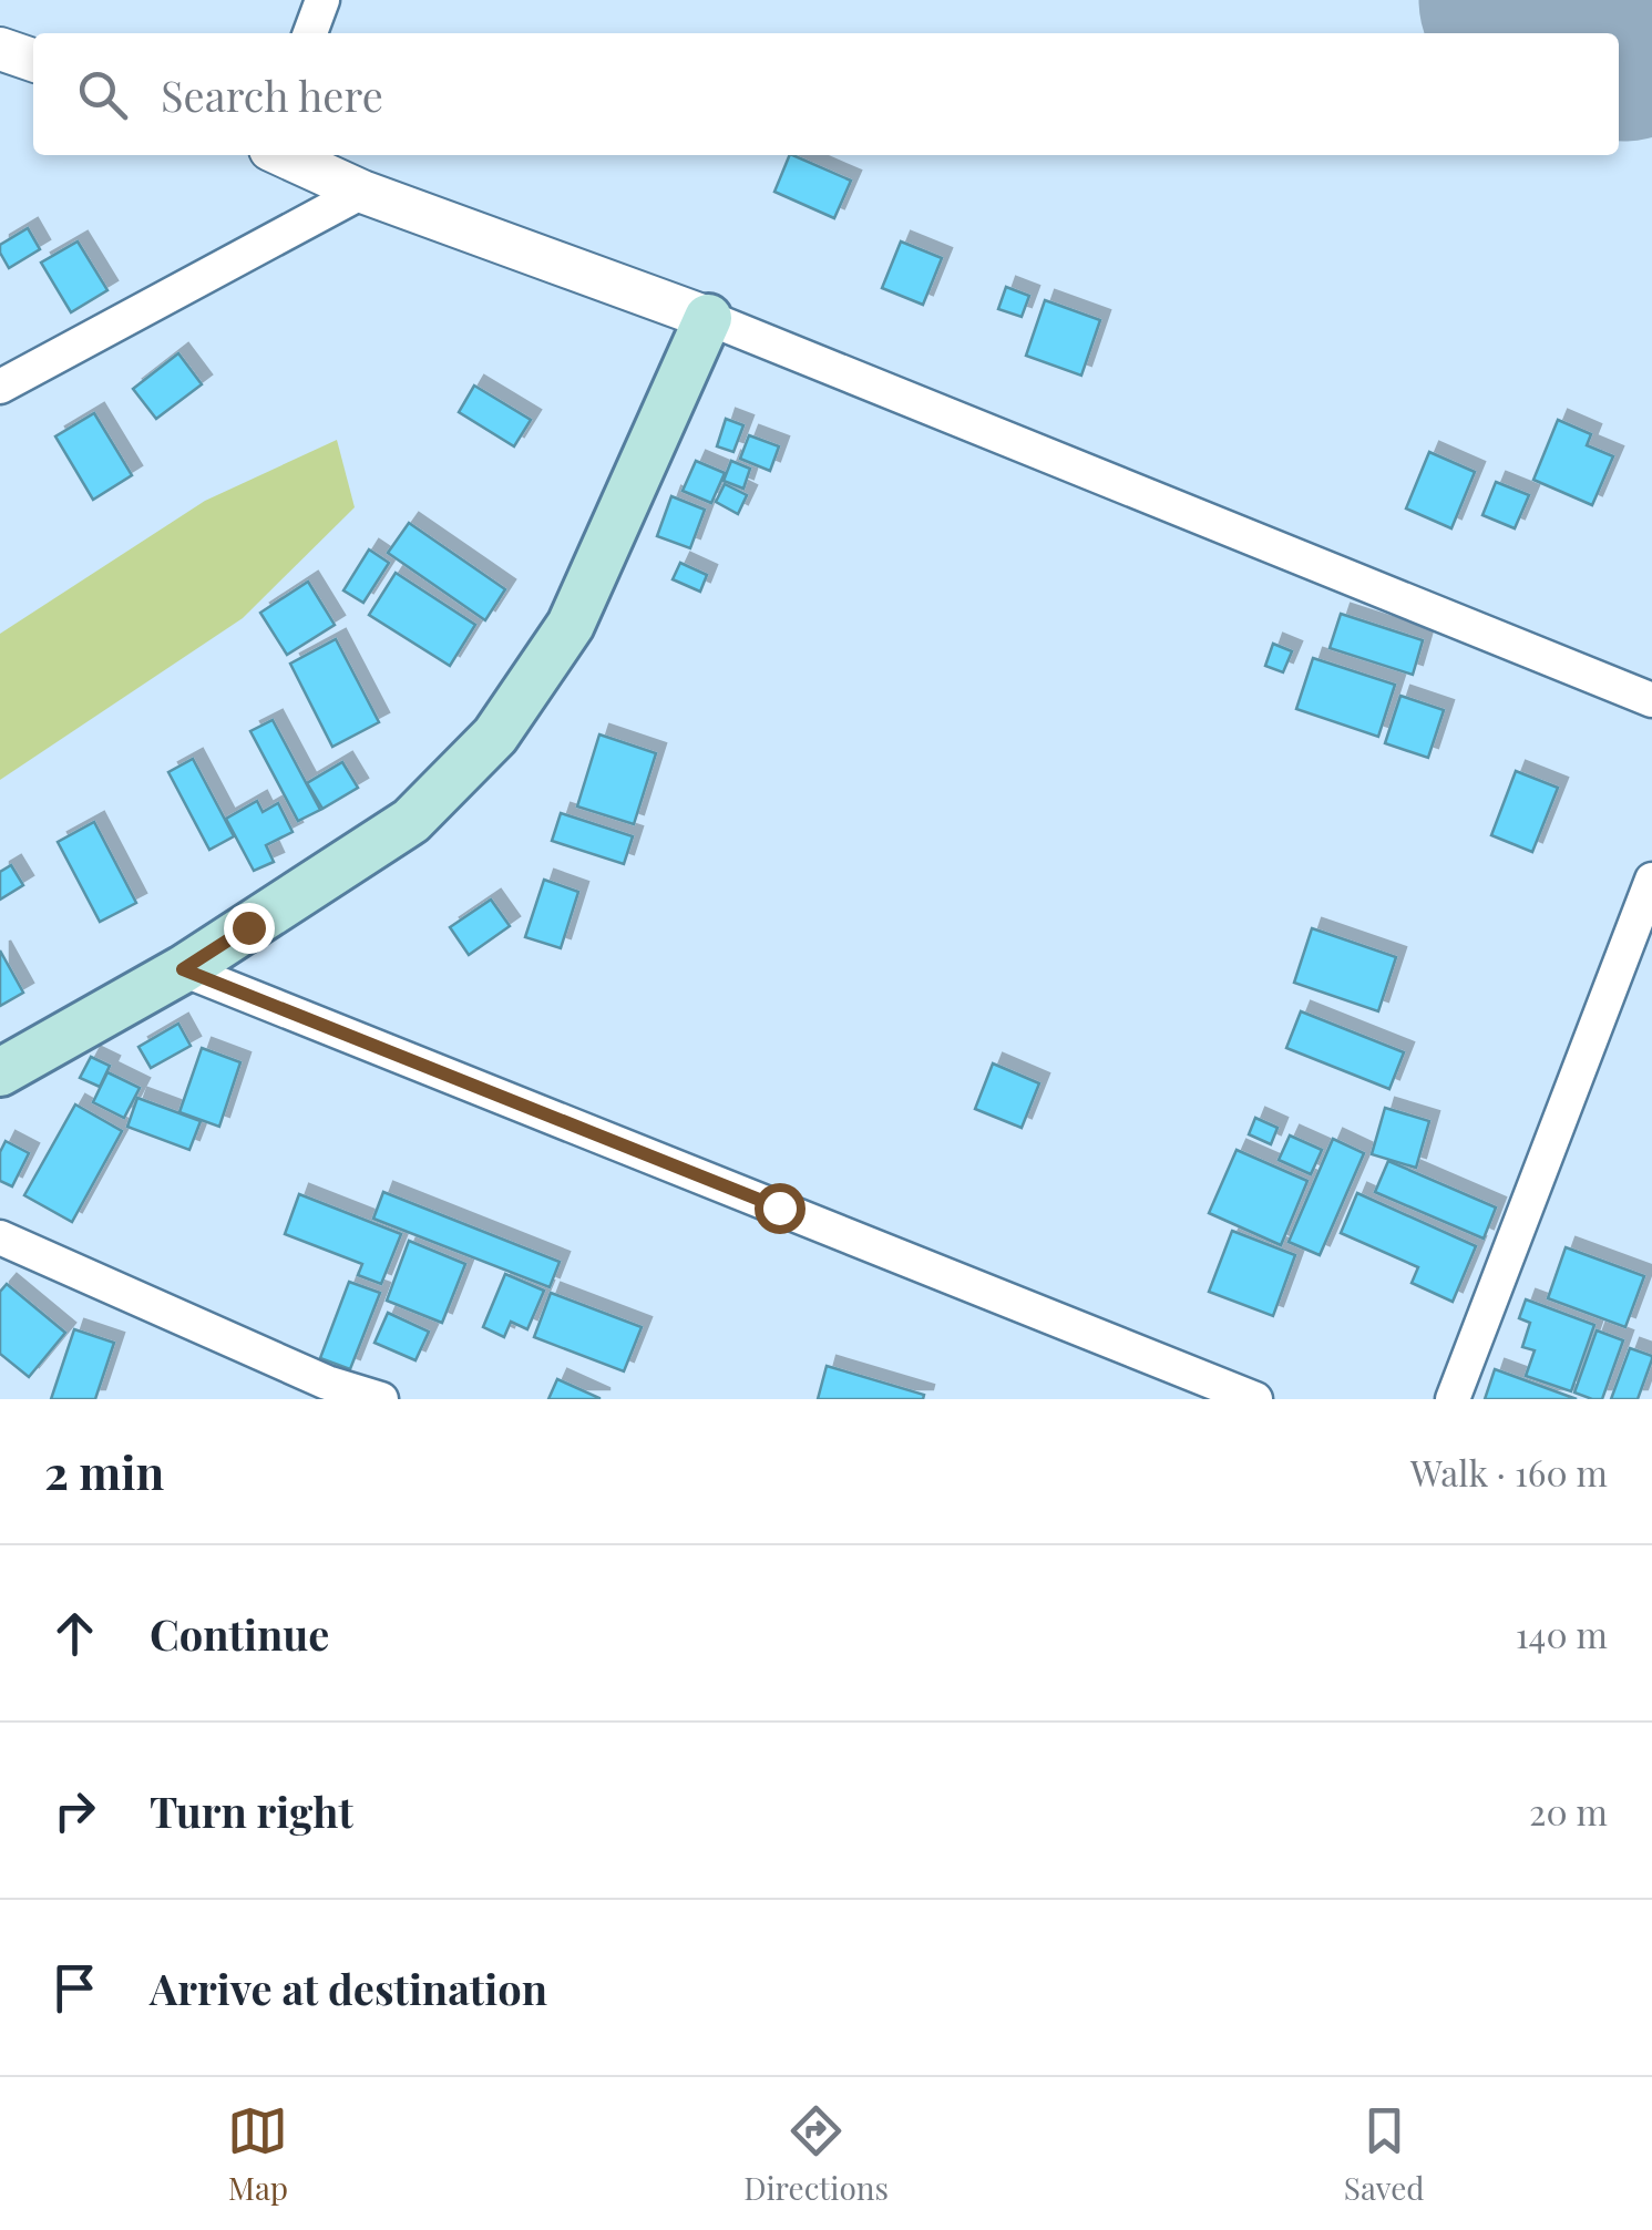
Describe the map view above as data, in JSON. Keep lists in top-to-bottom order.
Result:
{
  "page": {
    "search": "Search here",
    "heading": ["2 min", "Walk · 160 m"],
    "list": [
      ["Continue", "140 m"],
      ["Turn right", "20 m"],
      "Arrive at destination"
    ],
    "nav": ["Map", "Directions", "Saved"]
  }
}
